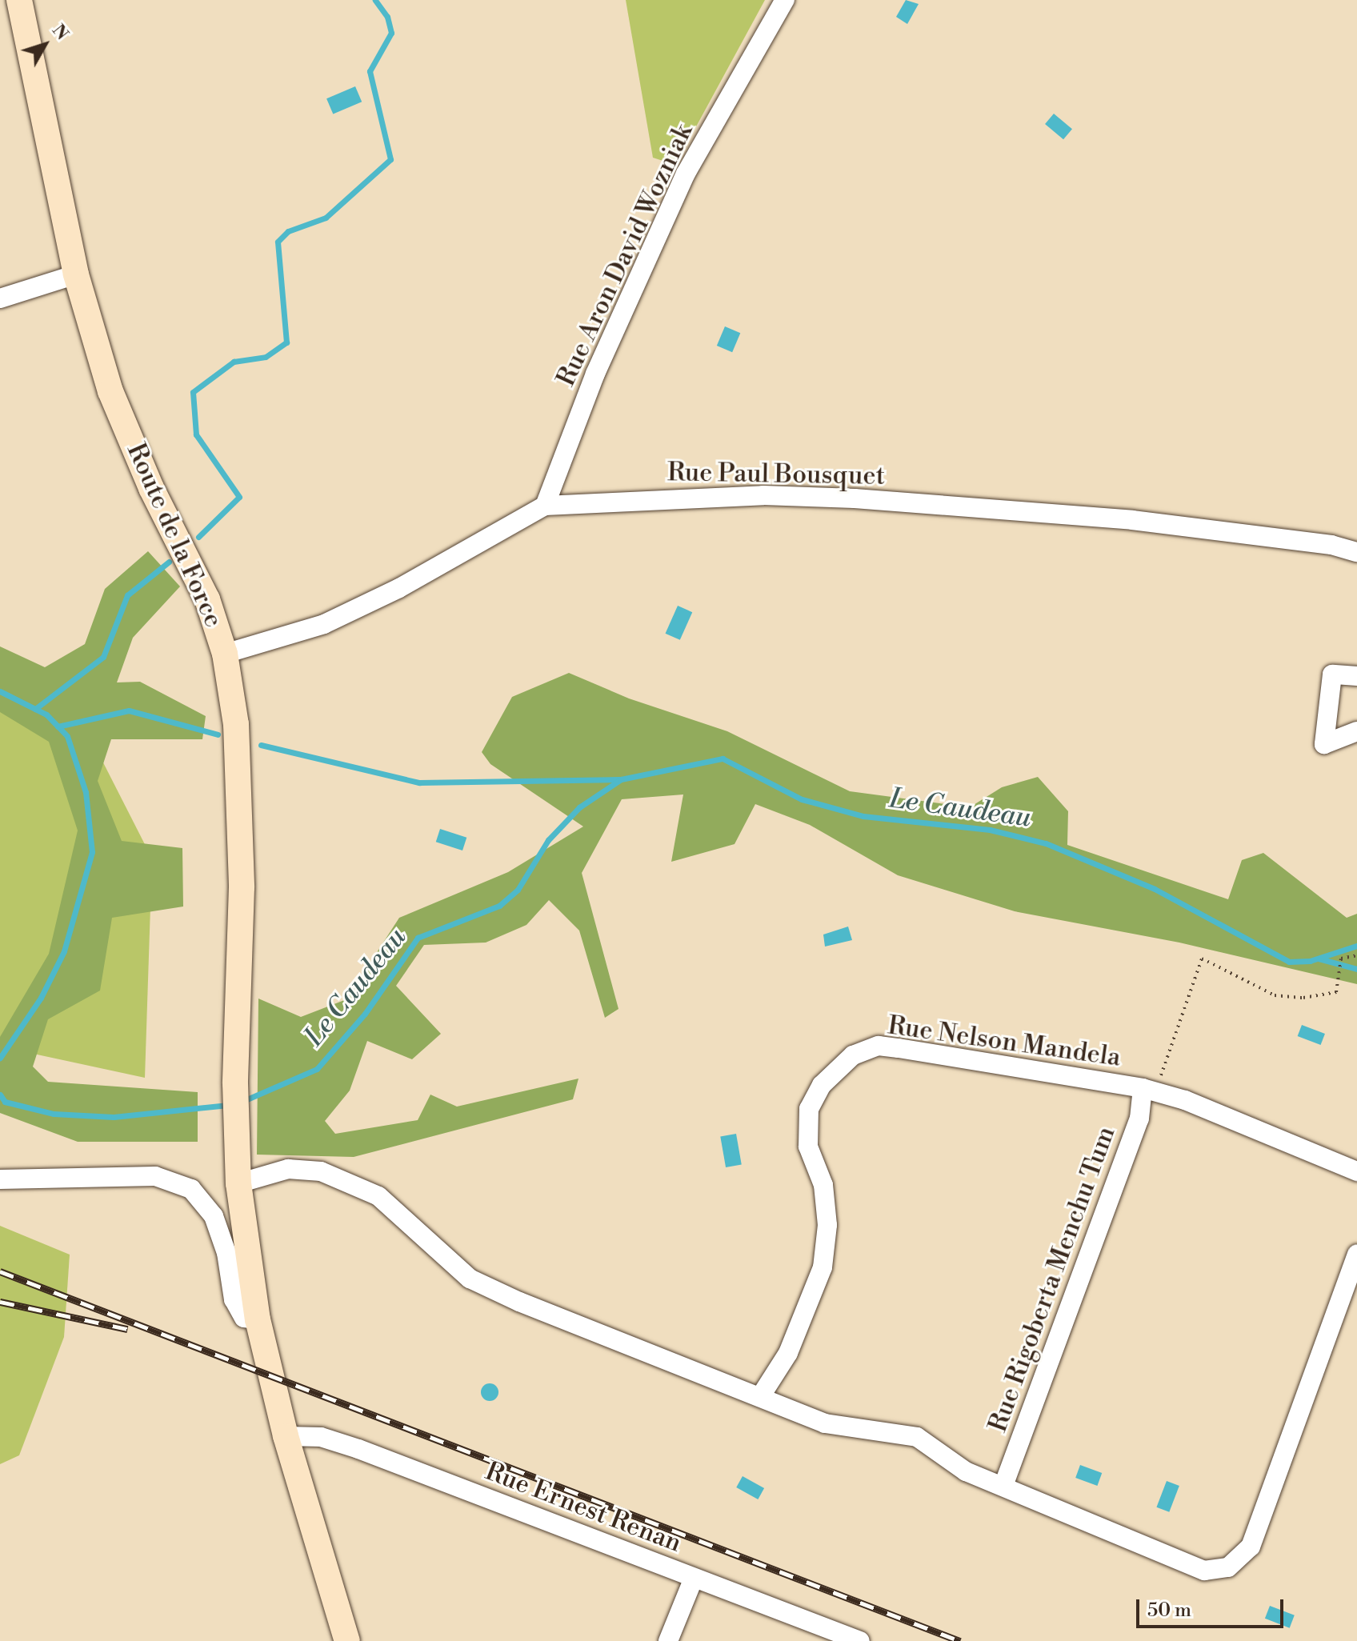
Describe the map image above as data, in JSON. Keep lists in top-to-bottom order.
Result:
{
  "streets": {
    "street": [
      "Rue Aron David Wozniak",
      "Rue Paul Bousquet",
      "Route de la Force",
      "Rue Nelson Mandela",
      "Rue Rigoberta Menchu Tum",
      "Rue Ernest Renan"
    ]
  },
  "crossings": [
    ["Rue Aron David Wozniak", "Rue Paul Bousquet"],
    ["Rue Paul Bousquet", "Route de la Force"],
    ["Route de la Force", "Rue Ernest Renan"],
    ["Rue Nelson Mandela", "Rue Rigoberta Menchu Tum"]
  ],
  "water": ["Le Caudeau"],
  "scale_bar": "50 m",
  "north": "top right"
}
